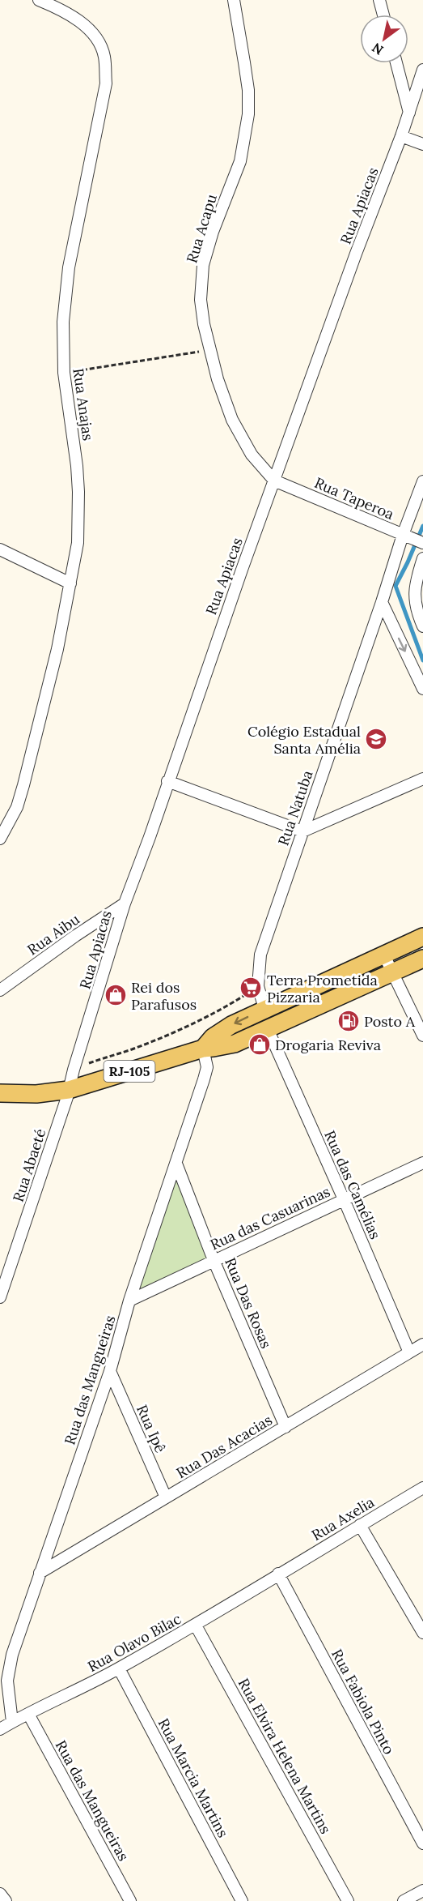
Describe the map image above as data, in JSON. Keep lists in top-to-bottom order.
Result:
{
  "streets": {
    "main road": ["RJ-105"],
    "street": [
      "Rua Apiacas",
      "Rua Acapu",
      "Rua Anajas",
      "Rua Taperoa",
      "Rua Natuba",
      "Rua Aibu",
      "Rua Abaeté",
      "Rua das Camélias",
      "Rua das Casuarinas",
      "Rua Das Rosas",
      "Rua das Mangueiras",
      "Rua Ipê",
      "Rua Das Acacias",
      "Rua Axelia",
      "Rua Olavo Bilac",
      "Rua Fabiola Pinto",
      "Rua Elvira Helena Martins",
      "Rua Marcia Martins"
    ]
  },
  "crossings": [
    ["Rua Apiacas", "Rua Acapu"],
    ["Rua Apiacas", "Rua Taperoa"],
    ["Rua Apiacas", "Rua Aibu"],
    ["Rua Apiacas", "RJ-105"],
    ["Rua Apiacas", "Rua Abaeté"],
    ["Rua Acapu", "Rua Taperoa"],
    ["Rua Taperoa", "Rua Natuba"],
    ["Rua Natuba", "RJ-105"],
    ["RJ-105", "Rua Abaeté"],
    ["RJ-105", "Rua das Camélias"],
    ["RJ-105", "Rua das Mangueiras"],
    ["Rua das Camélias", "Rua das Casuarinas"],
    ["Rua das Camélias", "Rua Das Acacias"],
    ["Rua das Casuarinas", "Rua Das Rosas"],
    ["Rua das Casuarinas", "Rua das Mangueiras"],
    ["Rua Das Rosas", "Rua das Mangueiras"],
    ["Rua Das Rosas", "Rua Das Acacias"],
    ["Rua das Mangueiras", "Rua Ipê"],
    ["Rua das Mangueiras", "Rua Das Acacias"],
    ["Rua das Mangueiras", "Rua Olavo Bilac"],
    ["Rua Ipê", "Rua Das Acacias"],
    ["Rua Axelia", "Rua Olavo Bilac"],
    ["Rua Axelia", "Rua Fabiola Pinto"],
    ["Rua Olavo Bilac", "Rua Fabiola Pinto"],
    ["Rua Olavo Bilac", "Rua Elvira Helena Martins"],
    ["Rua Olavo Bilac", "Rua Marcia Martins"]
  ],
  "places": {
    "school or university": ["Colégio Estadual Santa Amélia"],
    "supermarket": ["Terra Prometida Pizzaria"],
    "shop": ["Rei dos Parafusos", "Drogaria Reviva"],
    "fuel station": ["Posto A"]
  },
  "north": "bottom left"
}
